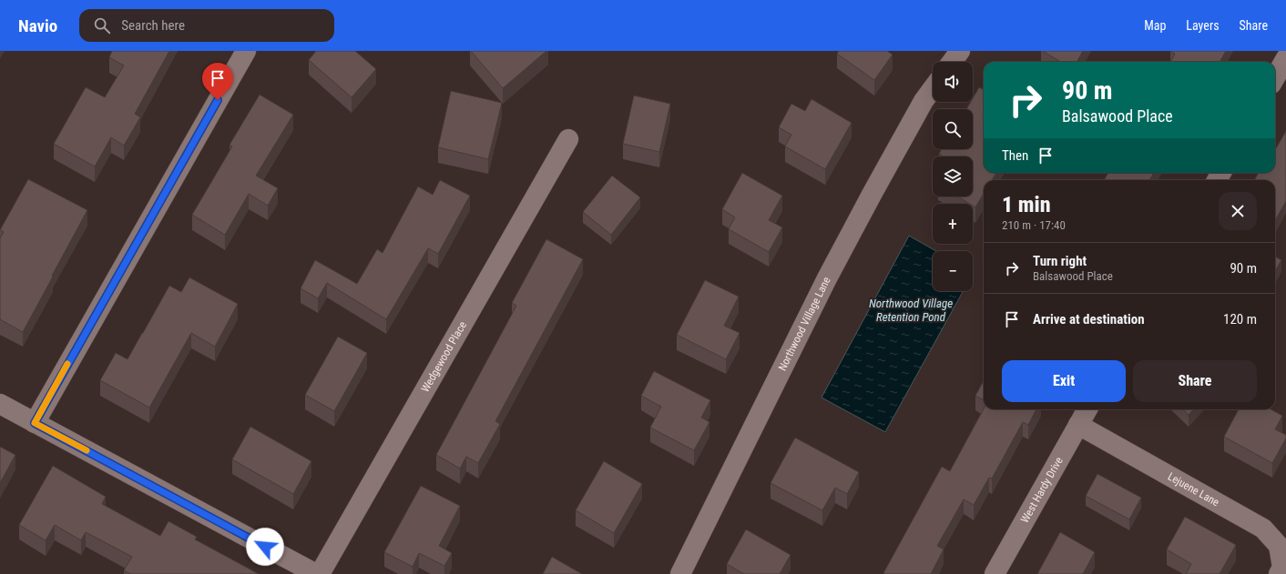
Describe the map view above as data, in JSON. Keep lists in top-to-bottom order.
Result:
{
  "streets": {
    "street": [
      "Northwood Village Lane",
      "Wedgewood Place",
      "West Hardy Drive",
      "Lejuene Lane"
    ]
  },
  "crossings": [
    ["West Hardy Drive", "Lejuene Lane"]
  ],
  "water": ["Northwood Village Retention Pond"],
  "page": {
    "header": "Navio",
    "search": "Search here",
    "nav": ["Map", "Layers", "Share"],
    "map_buttons": ["+", "−"],
    "turn": ["90 m", "Balsawood Place"],
    "then": "Then",
    "heading": ["1 min", "210 m · 17:40"],
    "list": [
      {
        "name": "Turn right",
        "note": "Balsawood Place",
        "value": "90 m"
      },
      {
        "name": "Arrive at destination",
        "value": "120 m"
      }
    ],
    "buttons": ["Exit", "Share"]
  }
}
